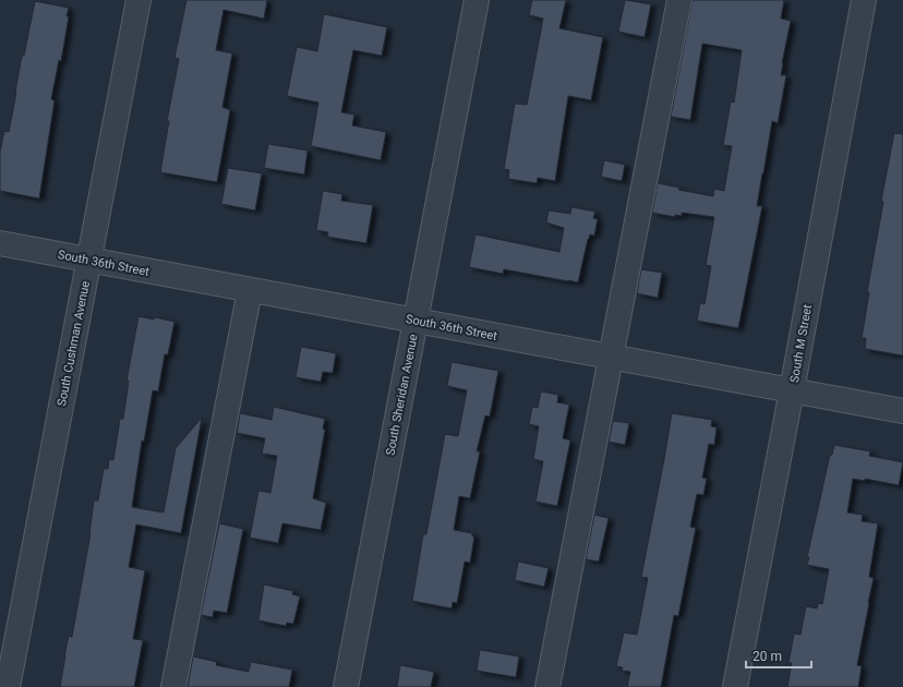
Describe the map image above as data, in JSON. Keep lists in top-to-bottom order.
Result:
{
  "streets": {
    "street": [
      "South 36th Street",
      "South Cushman Avenue",
      "South M Street",
      "South Sheridan Avenue"
    ]
  },
  "crossings": [
    ["South 36th Street", "South Cushman Avenue"],
    ["South 36th Street", "South M Street"],
    ["South 36th Street", "South Sheridan Avenue"]
  ],
  "scale_bar": "20 m"
}
